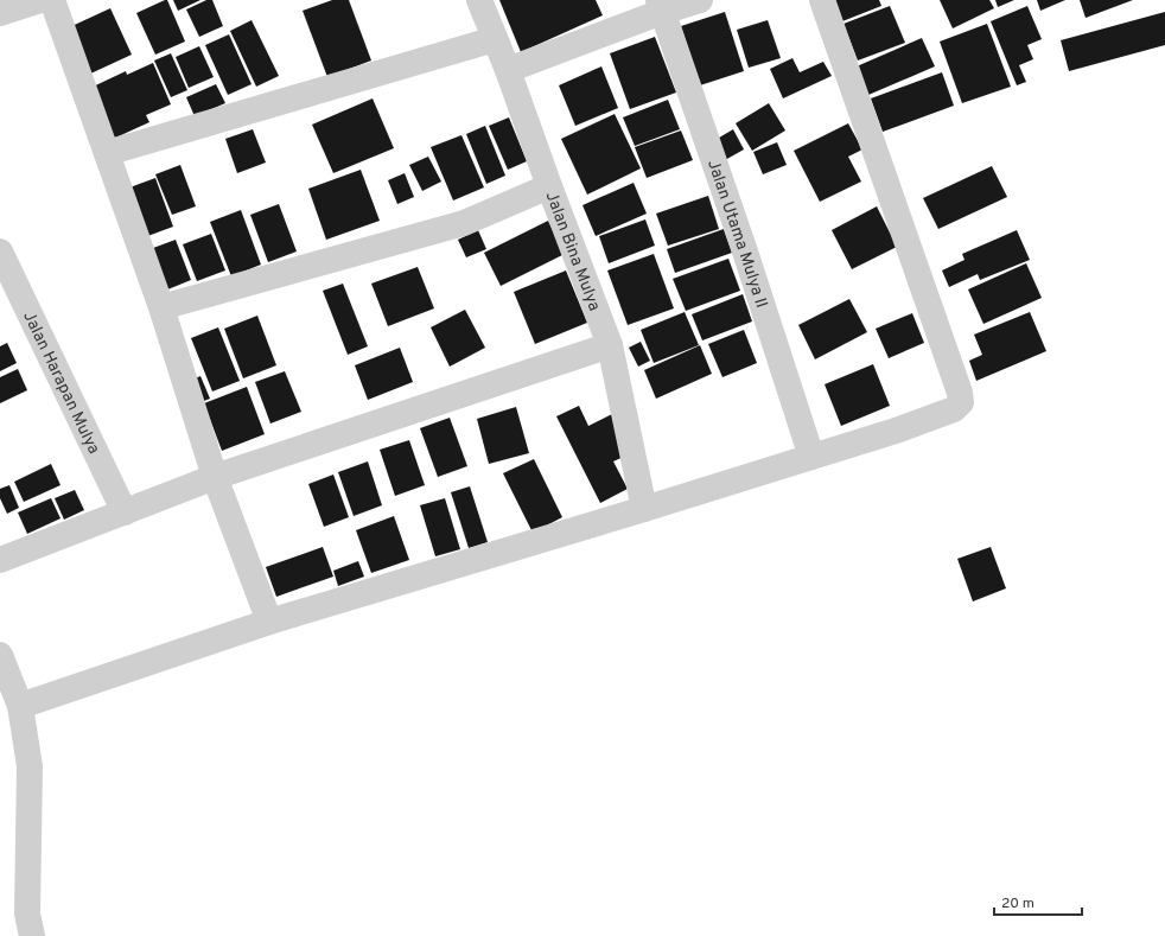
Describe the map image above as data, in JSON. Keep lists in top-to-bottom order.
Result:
{
  "streets": {
    "street": ["Jalan Utama Mulya II", "Jalan Bina Mulya", "Jalan Harapan Mulya"]
  },
  "scale_bar": "20 m"
}
